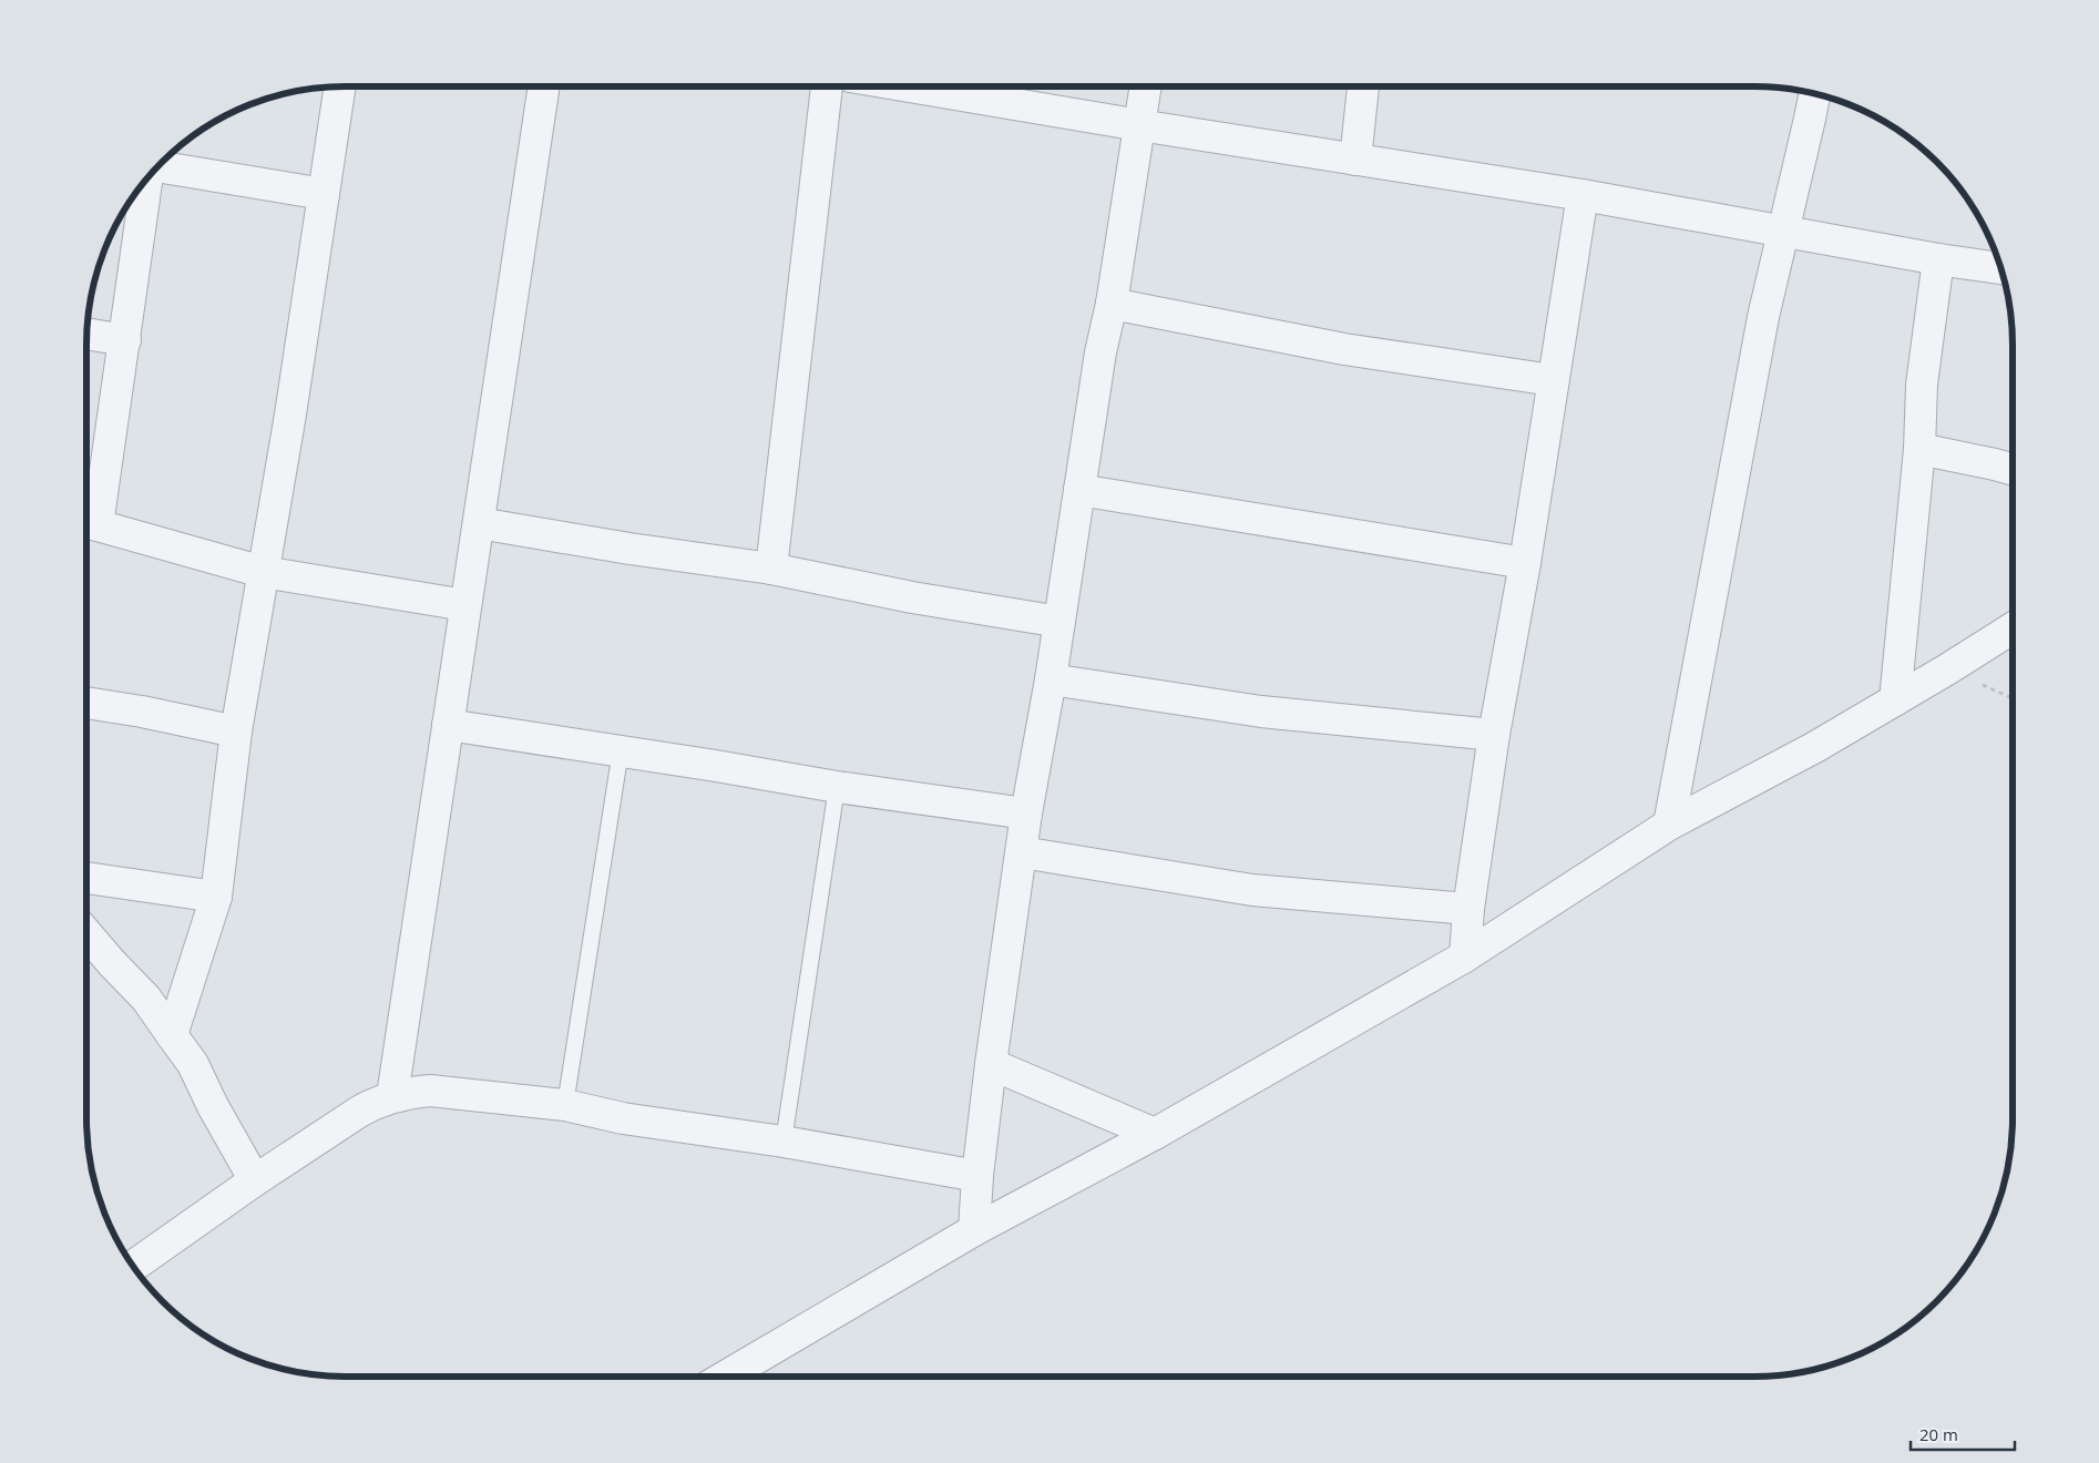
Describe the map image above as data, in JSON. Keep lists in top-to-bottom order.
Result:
{
  "scale_bar": "20 m"
}
